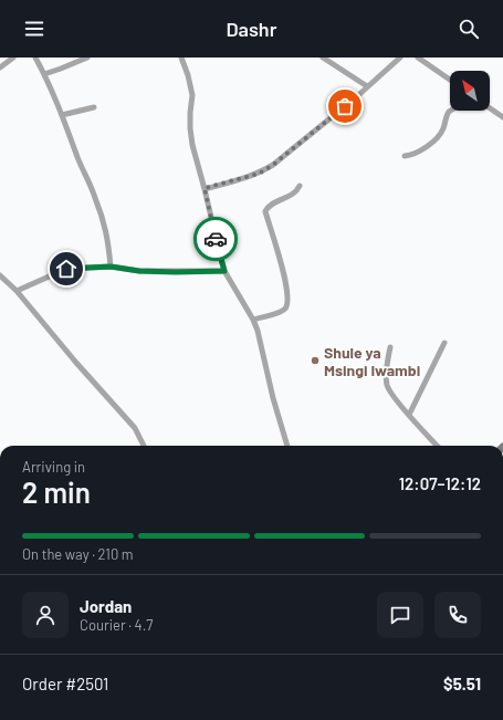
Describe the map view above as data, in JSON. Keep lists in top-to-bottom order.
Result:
{
  "places": ["Shule ya Msingi Iwambi"],
  "north": "top left",
  "page": {
    "header": "Dashr",
    "heading": ["2 min", "Arriving in", "12:07–12:12"],
    "panel": [
      "Jordan",
      "Courier · 4.7",
      "Order #2501",
      "$5.51"
    ],
    "bar": "On the way · 210 m"
  }
}
